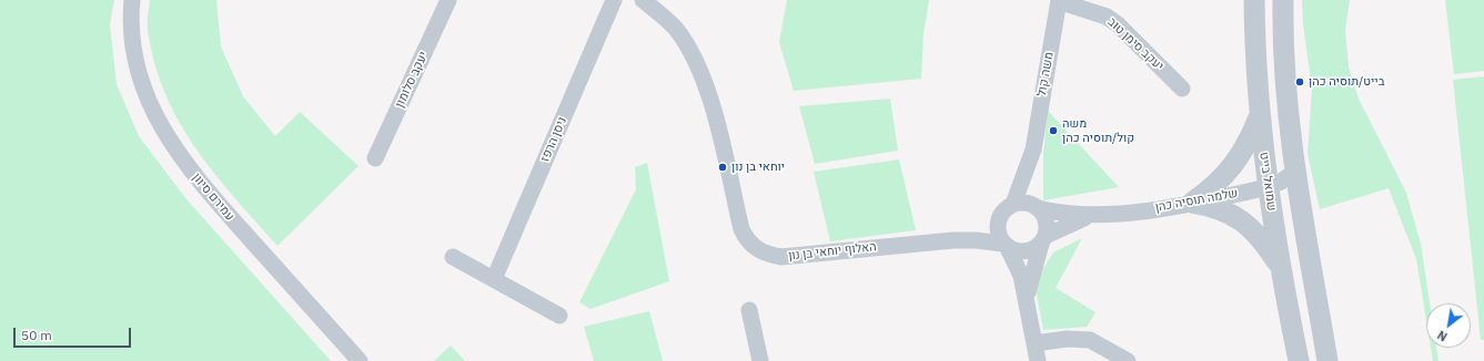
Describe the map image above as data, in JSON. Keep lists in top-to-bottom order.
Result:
{
  "streets": {
    "street": [
      "יעקב סימן טוב",
      "משה קול",
      "יעקב סלומון",
      "ניסן הרפז",
      "שמואל בייט",
      "עמירם סיוון",
      "שלמה תוסיה כהן",
      "האלוף יוחאי בן נון"
    ]
  },
  "crossings": [
    ["יעקב סימן טוב", "משה קול"],
    ["משה קול", "שלמה תוסיה כהן"],
    ["משה קול", "האלוף יוחאי בן נון"],
    ["שמואל בייט", "שלמה תוסיה כהן"],
    ["שלמה תוסיה כהן", "האלוף יוחאי בן נון"]
  ],
  "places": ["בייט/תוסיה כהן", "משה קול/תוסיה כהן", "יוחאי בן נון"],
  "scale_bar": "50 m",
  "north": "bottom left"
}
